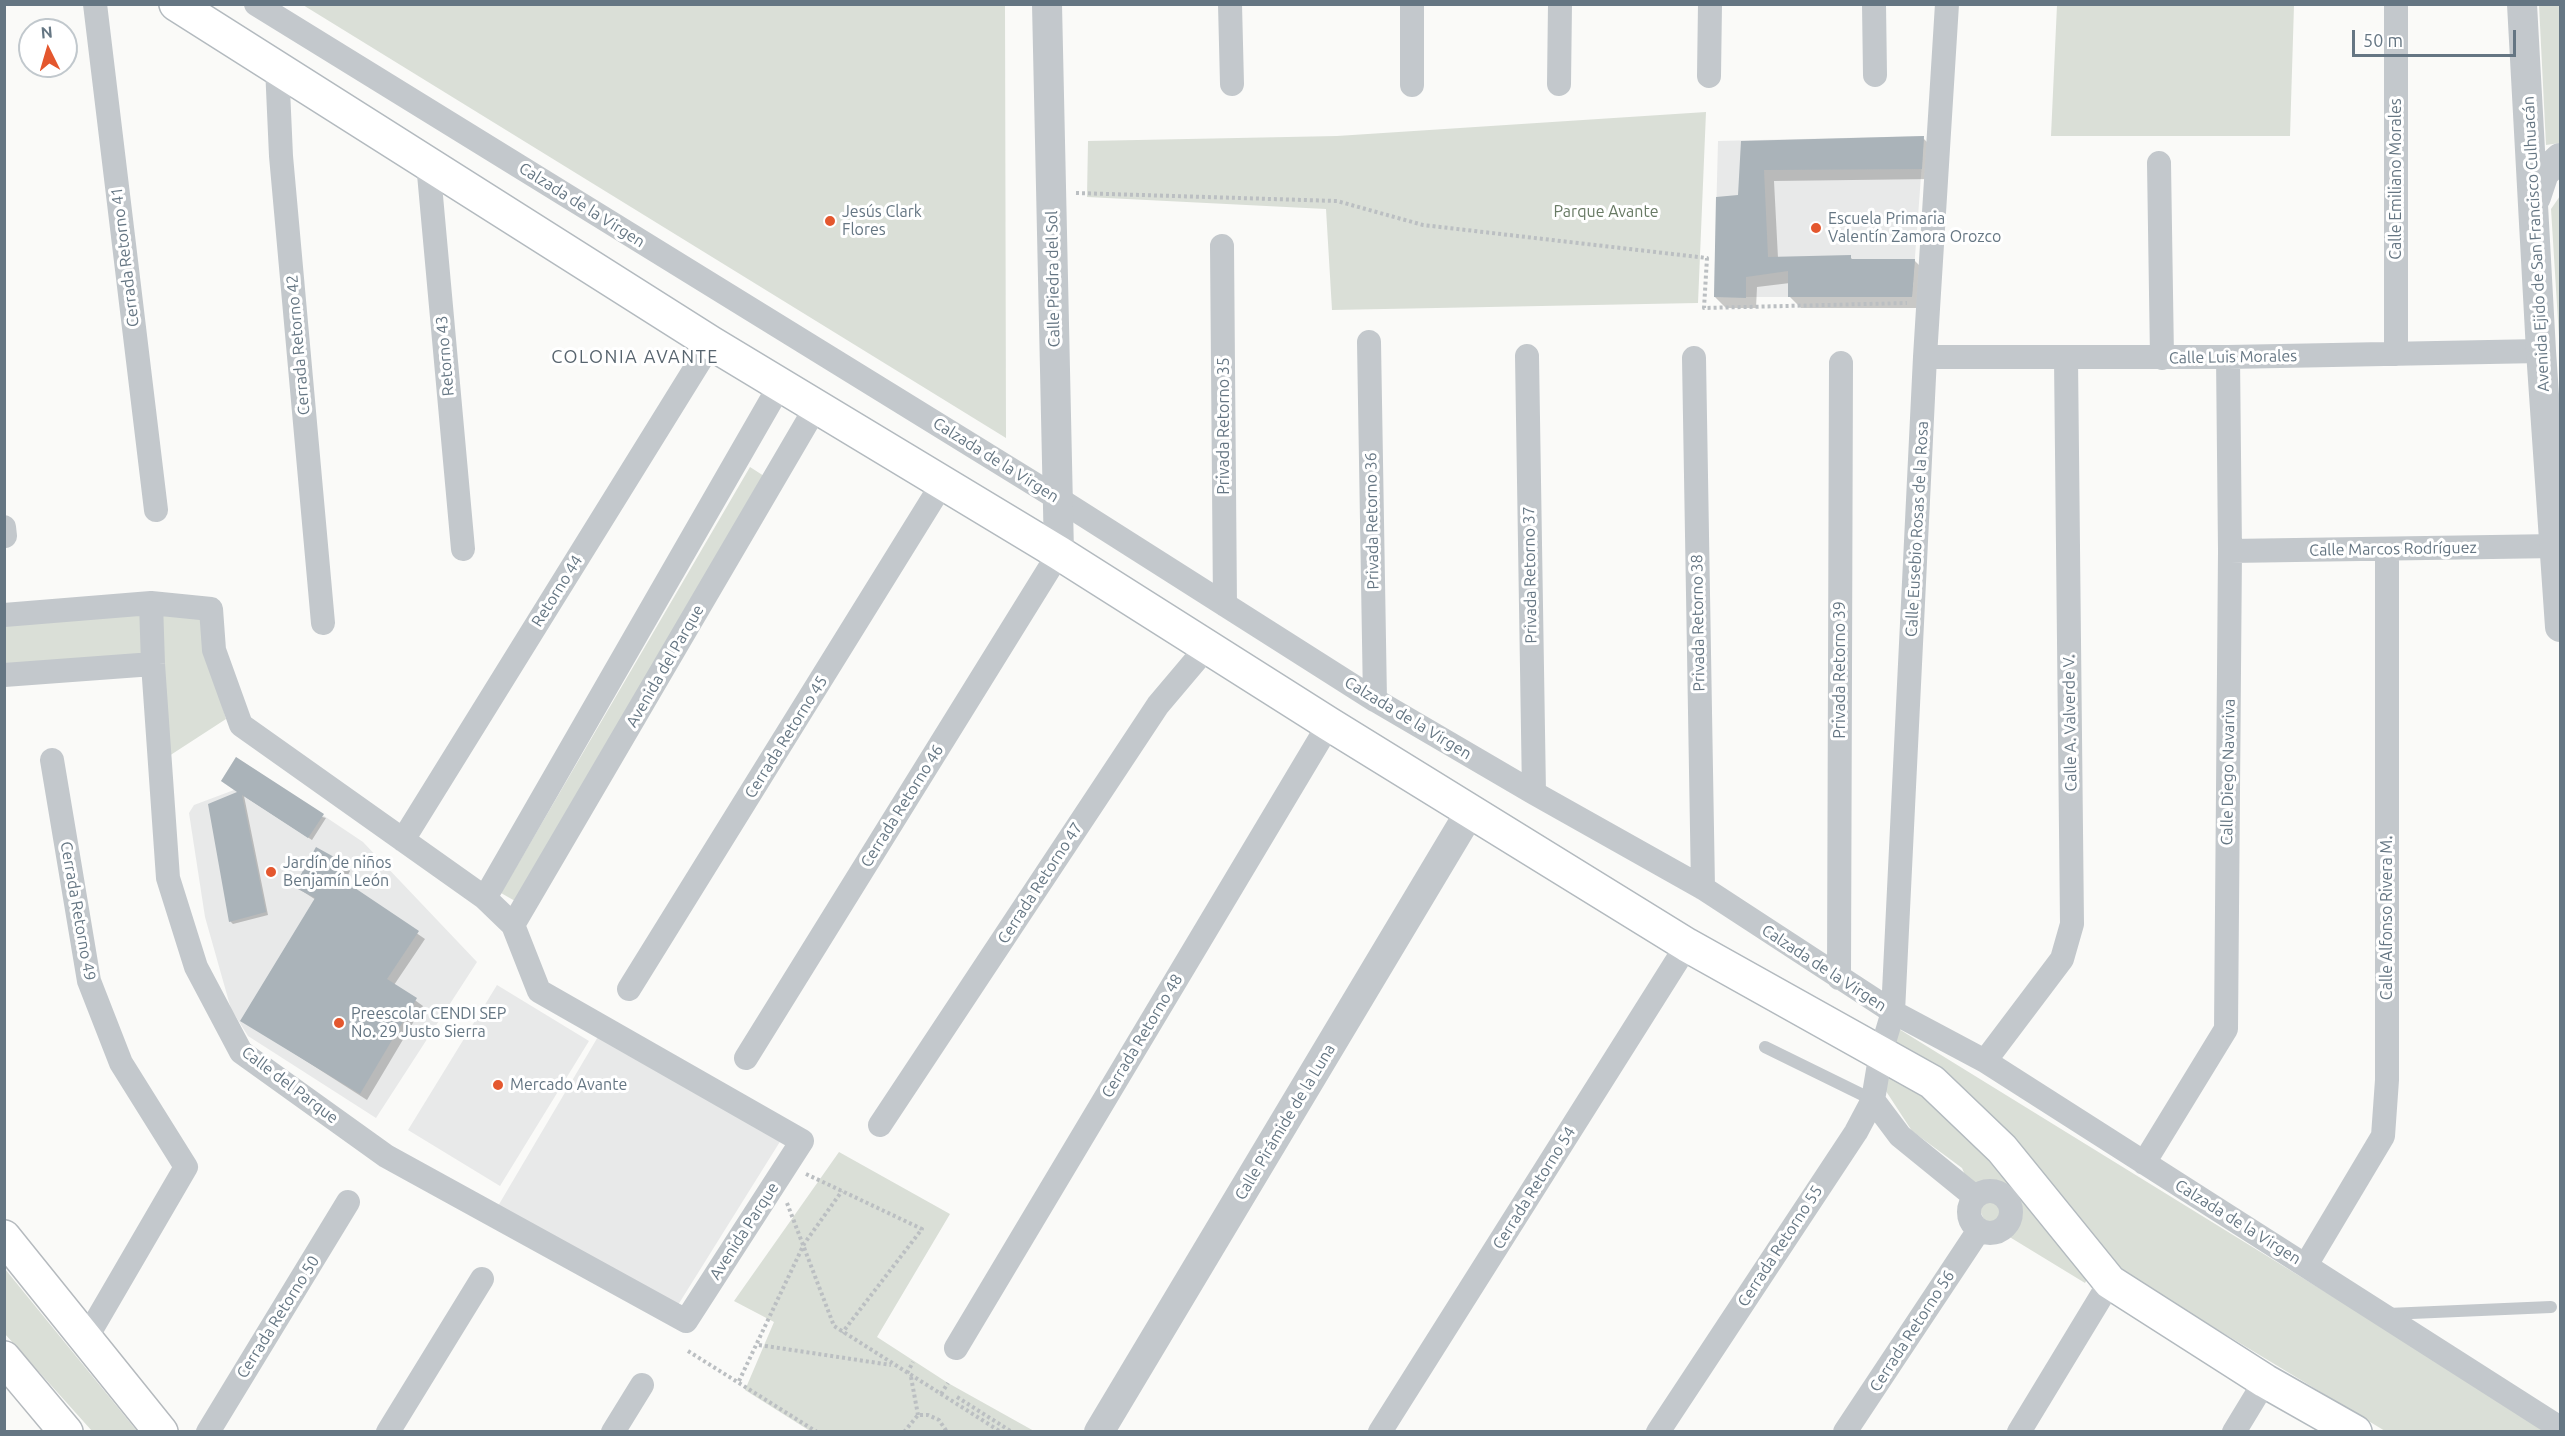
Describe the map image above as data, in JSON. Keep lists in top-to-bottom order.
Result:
{
  "streets": {
    "street": [
      "Calle Emiliano Morales",
      "Calzada de la Virgen",
      "Avenida Ejido de San Francisco Culhuacán",
      "Cerrada Retorno 41",
      "Calle Piedra del Sol",
      "Cerrada Retorno 42",
      "Retorno 43",
      "Calle Luis Morales",
      "Privada Retorno 35",
      "Privada Retorno 36",
      "Calle Eusebio Rosas de la Rosa",
      "Calle Marcos Rodríguez",
      "Privada Retorno 37",
      "Retorno 44",
      "Privada Retorno 38",
      "Avenida del Parque",
      "Privada Retorno 39",
      "Calle A. Valverde V.",
      "Cerrada Retorno 45",
      "Calle Diego Navariva",
      "Cerrada Retorno 46",
      "Cerrada Retorno 47",
      "Cerrada Retorno 49",
      "Calle Alfonso Rivera M.",
      "Cerrada Retorno 48",
      "Calle del Parque",
      "Calle Pirámide de la Luna",
      "Cerrada Retorno 54",
      "Avenida Parque",
      "Cerrada Retorno 55",
      "Cerrada Retorno 50",
      "Cerrada Retorno 56"
    ]
  },
  "crossings": [
    ["Calle Emiliano Morales", "Calle Luis Morales"],
    ["Calzada de la Virgen", "Calle Piedra del Sol"],
    ["Calzada de la Virgen", "Privada Retorno 35"],
    ["Calzada de la Virgen", "Privada Retorno 36"],
    ["Calzada de la Virgen", "Calle Eusebio Rosas de la Rosa"],
    ["Calzada de la Virgen", "Privada Retorno 37"],
    ["Calzada de la Virgen", "Privada Retorno 38"],
    ["Calzada de la Virgen", "Privada Retorno 39"],
    ["Calzada de la Virgen", "Calle A. Valverde V."],
    ["Calzada de la Virgen", "Calle Diego Navariva"],
    ["Calzada de la Virgen", "Calle Alfonso Rivera M."],
    ["Avenida Ejido de San Francisco Culhuacán", "Calle Luis Morales"],
    ["Avenida Ejido de San Francisco Culhuacán", "Calle Marcos Rodríguez"],
    ["Calle Piedra del Sol", "Cerrada Retorno 46"],
    ["Calle Luis Morales", "Calle Eusebio Rosas de la Rosa"],
    ["Calle Luis Morales", "Calle A. Valverde V."],
    ["Calle Luis Morales", "Calle Diego Navariva"],
    ["Calle Eusebio Rosas de la Rosa", "Cerrada Retorno 55"],
    ["Calle Marcos Rodríguez", "Calle Diego Navariva"],
    ["Calle Marcos Rodríguez", "Calle Alfonso Rivera M."],
    ["Avenida del Parque", "Avenida Parque"],
    ["Calle del Parque", "Avenida Parque"]
  ],
  "districts": ["COLONIA AVANTE"],
  "parks": ["Parque Avante"],
  "places": [
    "Jesús Clark Flores",
    "Escuela Primaria Valentín Zamora Orozco",
    "Jardín de niños Benjamín León",
    "Preescolar CENDI SEP No. 29 Justo Sierra",
    "Mercado Avante"
  ],
  "scale_bar": "50 m",
  "north": "top"
}
